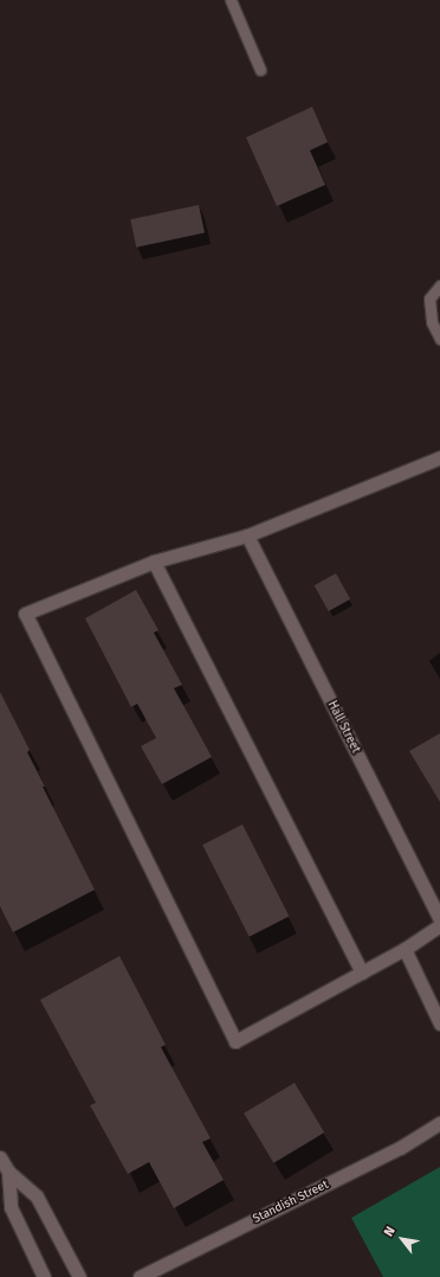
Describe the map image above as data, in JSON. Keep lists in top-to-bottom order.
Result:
{
  "streets": {
    "street": ["Hall Street", "Standish Street"]
  },
  "north": "top left"
}
